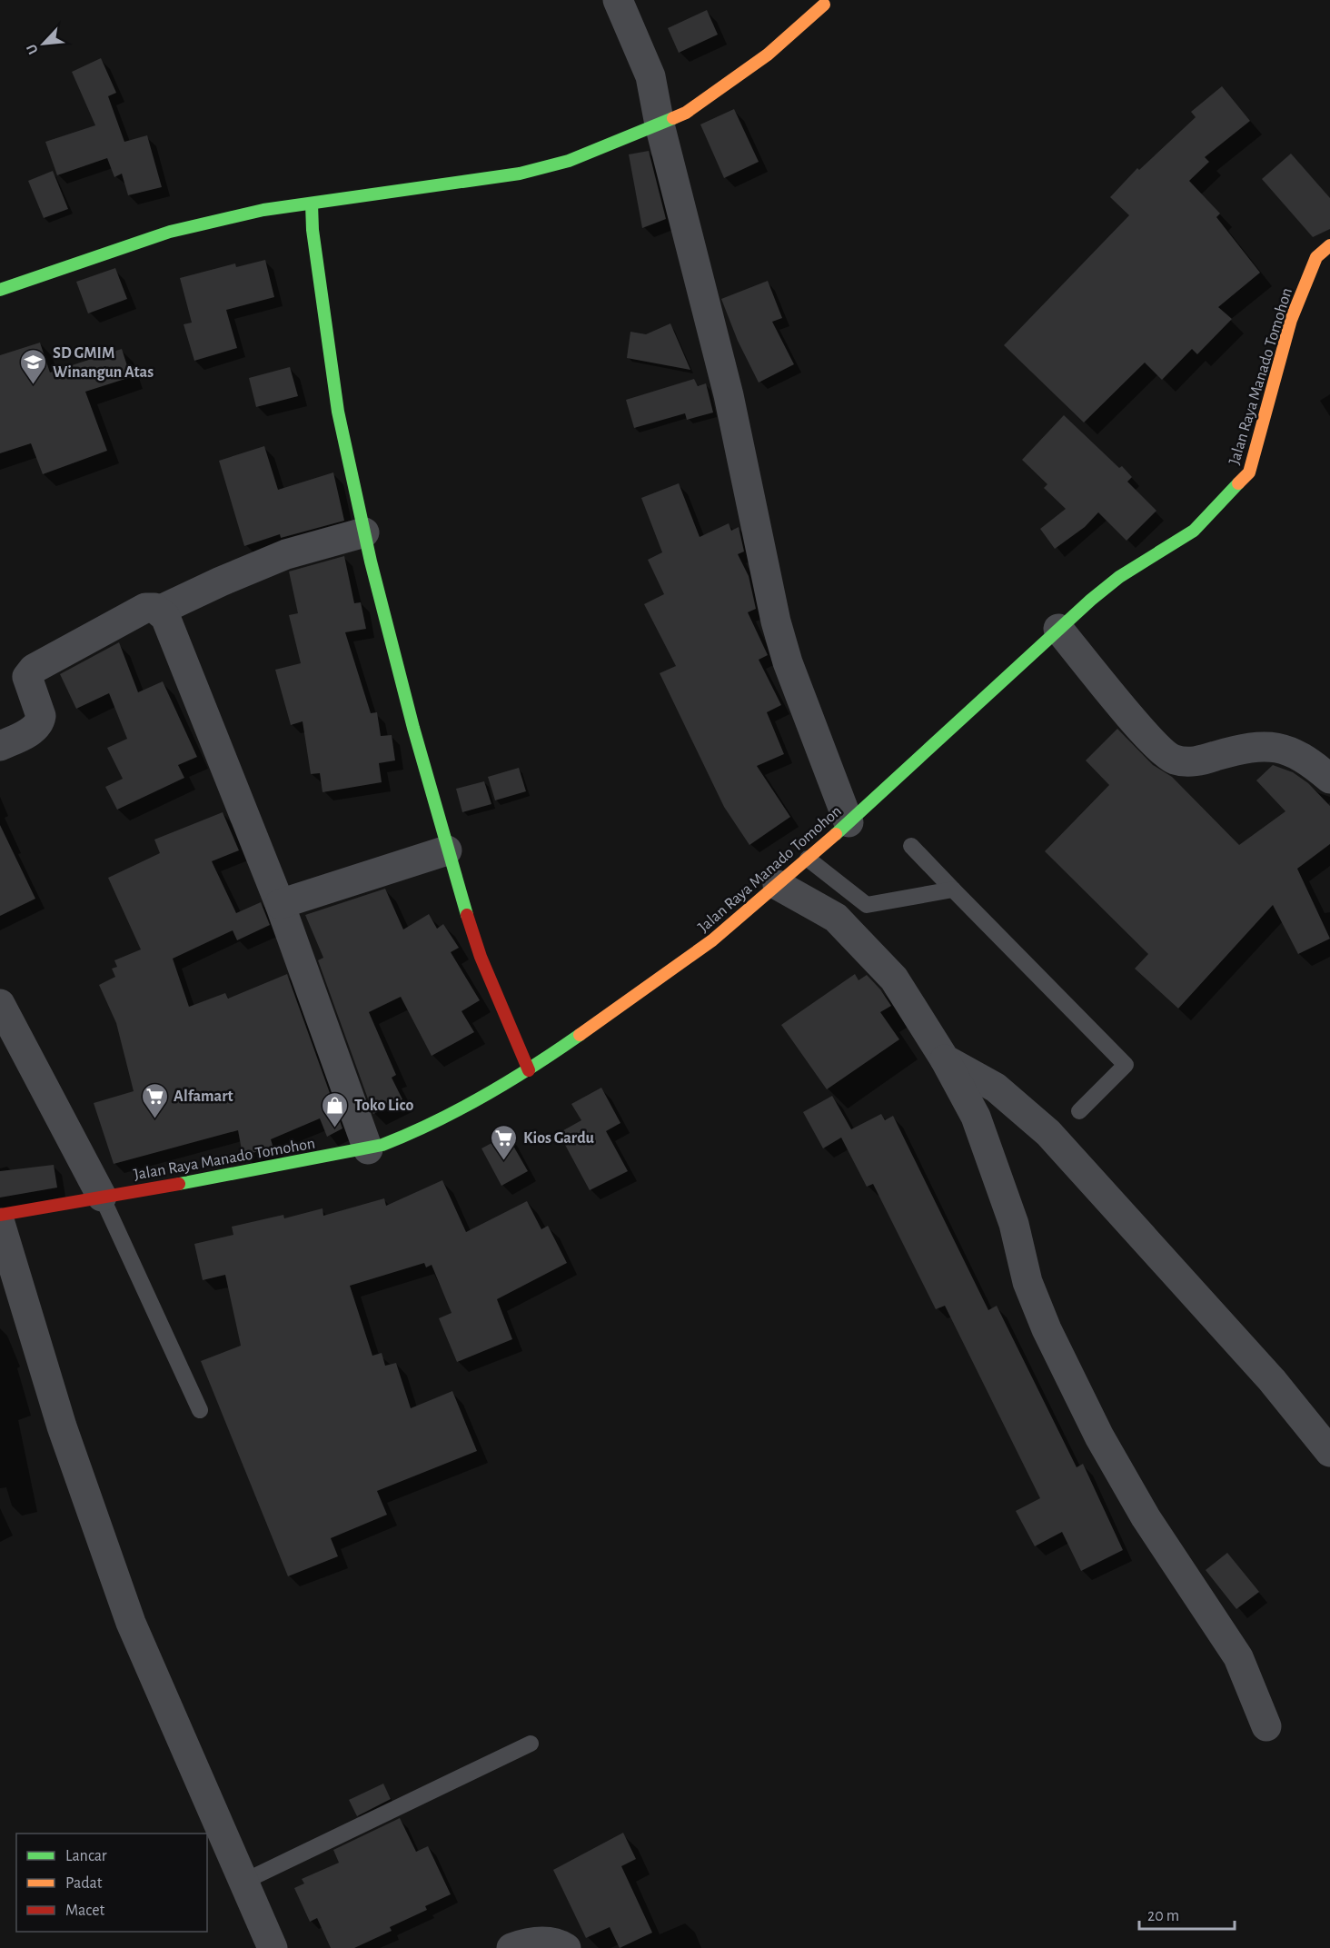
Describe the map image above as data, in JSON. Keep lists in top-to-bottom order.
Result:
{
  "streets": {
    "main road": ["Jalan Raya Manado Tomohon"]
  },
  "places": {
    "school or university": ["SD GMIM Winangun Atas"],
    "supermarket": ["Alfamart", "Kios Gardu"],
    "shop": ["Toko Lico"]
  },
  "legend": ["Lancar", "Padat", "Macet"],
  "scale_bar": "20 m",
  "north": "bottom left"
}
